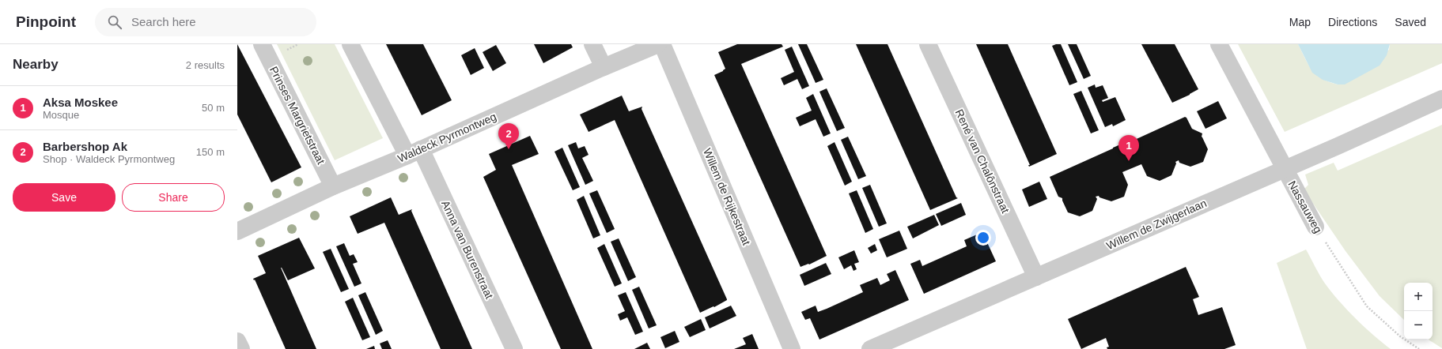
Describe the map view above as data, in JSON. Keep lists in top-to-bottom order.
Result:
{
  "streets": {
    "street": [
      "Prinses Margrietstraat",
      "Waldeck Pyrmontweg",
      "René van Chalônstraat",
      "Willem de Rijkestraat",
      "Nassauweg",
      "Willem de Zwijgerlaan",
      "Anna van Burenstraat"
    ]
  },
  "crossings": [
    ["Prinses Margrietstraat", "Waldeck Pyrmontweg"],
    ["Waldeck Pyrmontweg", "Anna van Burenstraat"],
    ["René van Chalônstraat", "Willem de Zwijgerlaan"],
    ["Nassauweg", "Willem de Zwijgerlaan"]
  ],
  "page": {
    "header": "Pinpoint",
    "search": "Search here",
    "nav": ["Map", "Directions", "Saved"],
    "heading": ["Nearby", "2 results"],
    "list": [
      {
        "mark": "1",
        "name": "Aksa Moskee",
        "note": "Mosque",
        "value": "50 m"
      },
      {
        "mark": "2",
        "name": "Barbershop Ak",
        "note": "Shop · Waldeck Pyrmontweg",
        "value": "150 m"
      }
    ],
    "pins": ["2", "1"],
    "buttons": ["Save", "Share"],
    "map_buttons": ["+", "−"]
  }
}
